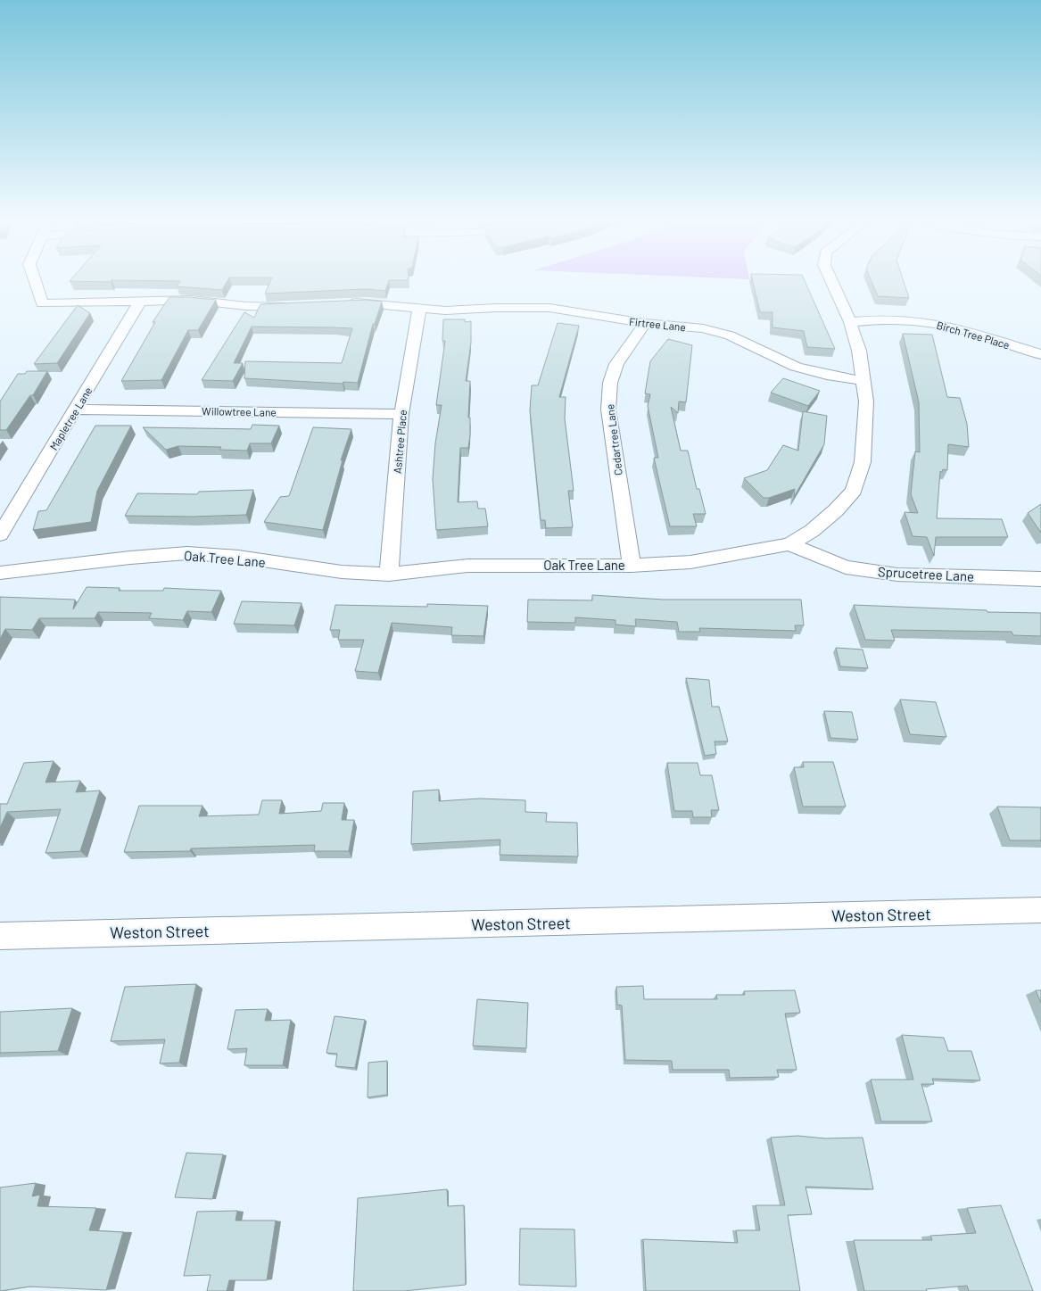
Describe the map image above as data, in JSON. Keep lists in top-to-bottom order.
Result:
{
  "streets": {
    "street": [
      "Firtree Lane",
      "Birch Tree Place",
      "Willowtree Lane",
      "Mapletree Lane",
      "Cedartree Lane",
      "Ashtree Place",
      "Oak Tree Lane",
      "Sprucetree Lane",
      "Weston Street"
    ]
  },
  "crossings": [
    ["Firtree Lane", "Cedartree Lane"],
    ["Firtree Lane", "Ashtree Place"],
    ["Firtree Lane", "Oak Tree Lane"],
    ["Birch Tree Place", "Oak Tree Lane"],
    ["Willowtree Lane", "Mapletree Lane"],
    ["Willowtree Lane", "Ashtree Place"],
    ["Cedartree Lane", "Oak Tree Lane"],
    ["Ashtree Place", "Oak Tree Lane"],
    ["Oak Tree Lane", "Sprucetree Lane"]
  ]
}
